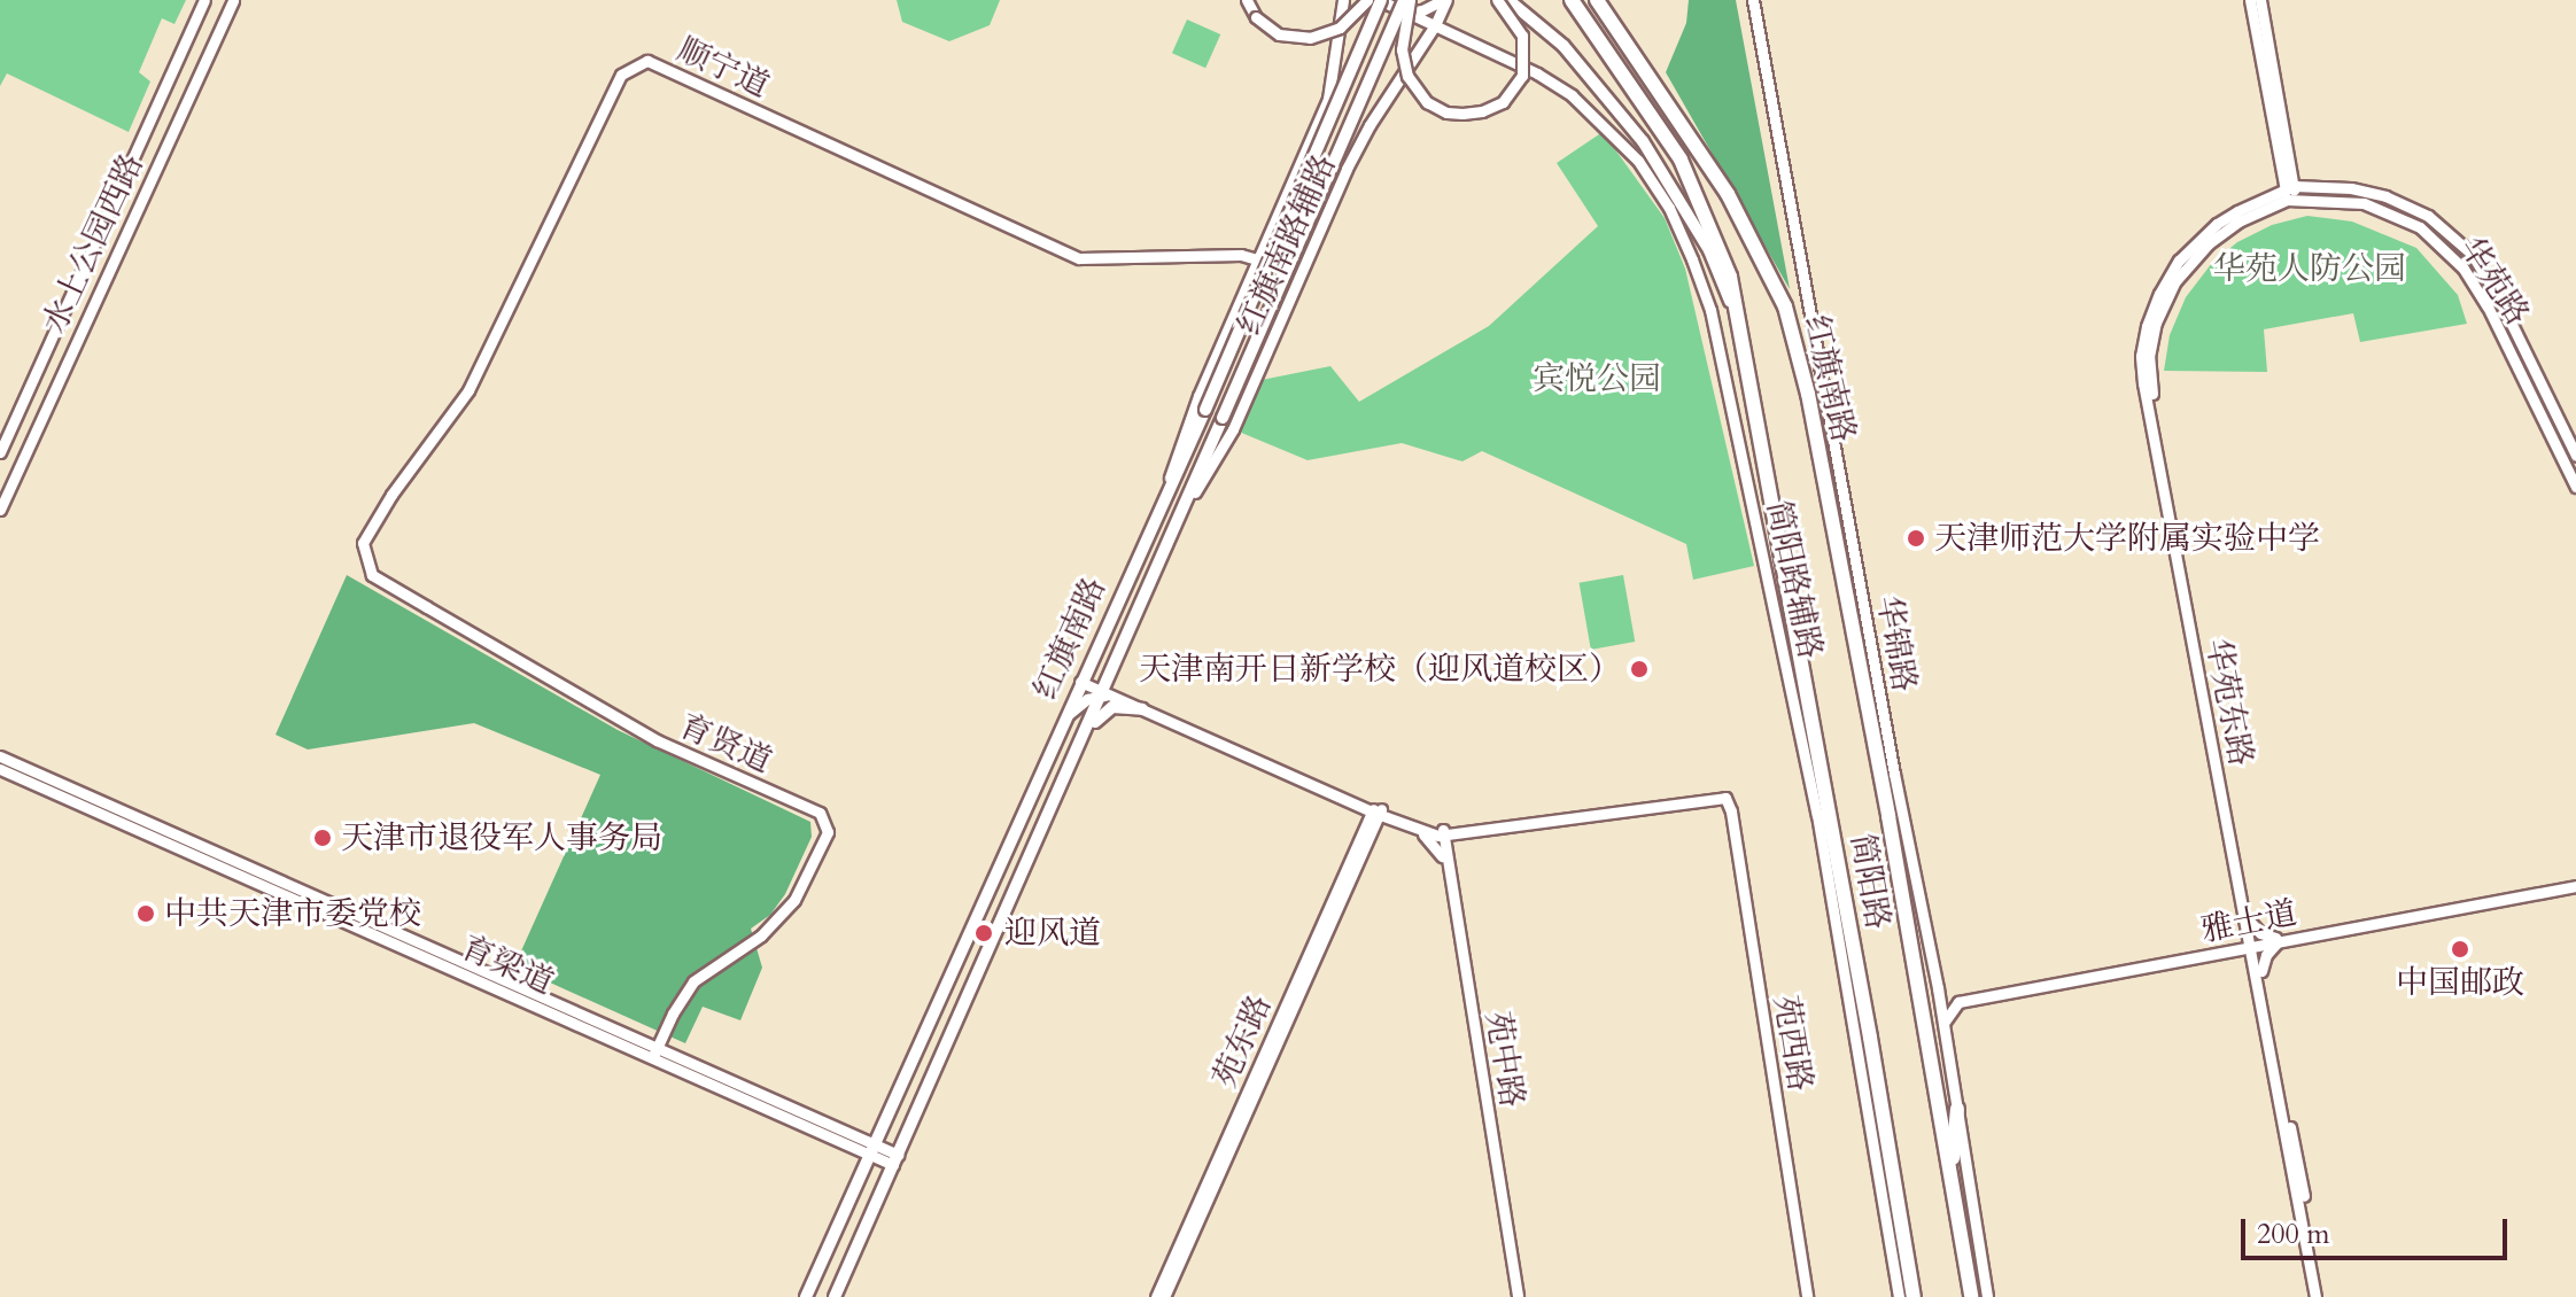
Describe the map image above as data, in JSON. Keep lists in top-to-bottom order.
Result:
{
  "streets": {
    "highway": ["红旗南路", "简阳路"],
    "street": [
      "顺宁道",
      "水上公园西路",
      "红旗南路辅路",
      "华苑路",
      "简阳路辅路",
      "华锦路",
      "华苑东路",
      "育贤道",
      "雅士道",
      "育梁道",
      "苑东路",
      "苑西路",
      "苑中路"
    ]
  },
  "crossings": [
    ["顺宁道", "红旗南路辅路"],
    ["顺宁道", "育贤道"],
    ["红旗南路辅路", "红旗南路"],
    ["红旗南路辅路", "简阳路辅路"],
    ["华苑路", "华苑东路"],
    ["红旗南路", "简阳路辅路"],
    ["红旗南路", "简阳路"],
    ["红旗南路", "育梁道"],
    ["华锦路", "雅士道"],
    ["华苑东路", "雅士道"],
    ["育贤道", "育梁道"],
    ["苑西路", "苑中路"]
  ],
  "parks": ["华苑人防公园", "宾悦公园"],
  "places": [
    "天津师范大学附属实验中学",
    "天津南开日新学校（迎风道校区）",
    "天津市退役军人事务局",
    "中共天津市委党校",
    "迎风道",
    "中国邮政"
  ],
  "scale_bar": "200 m"
}
